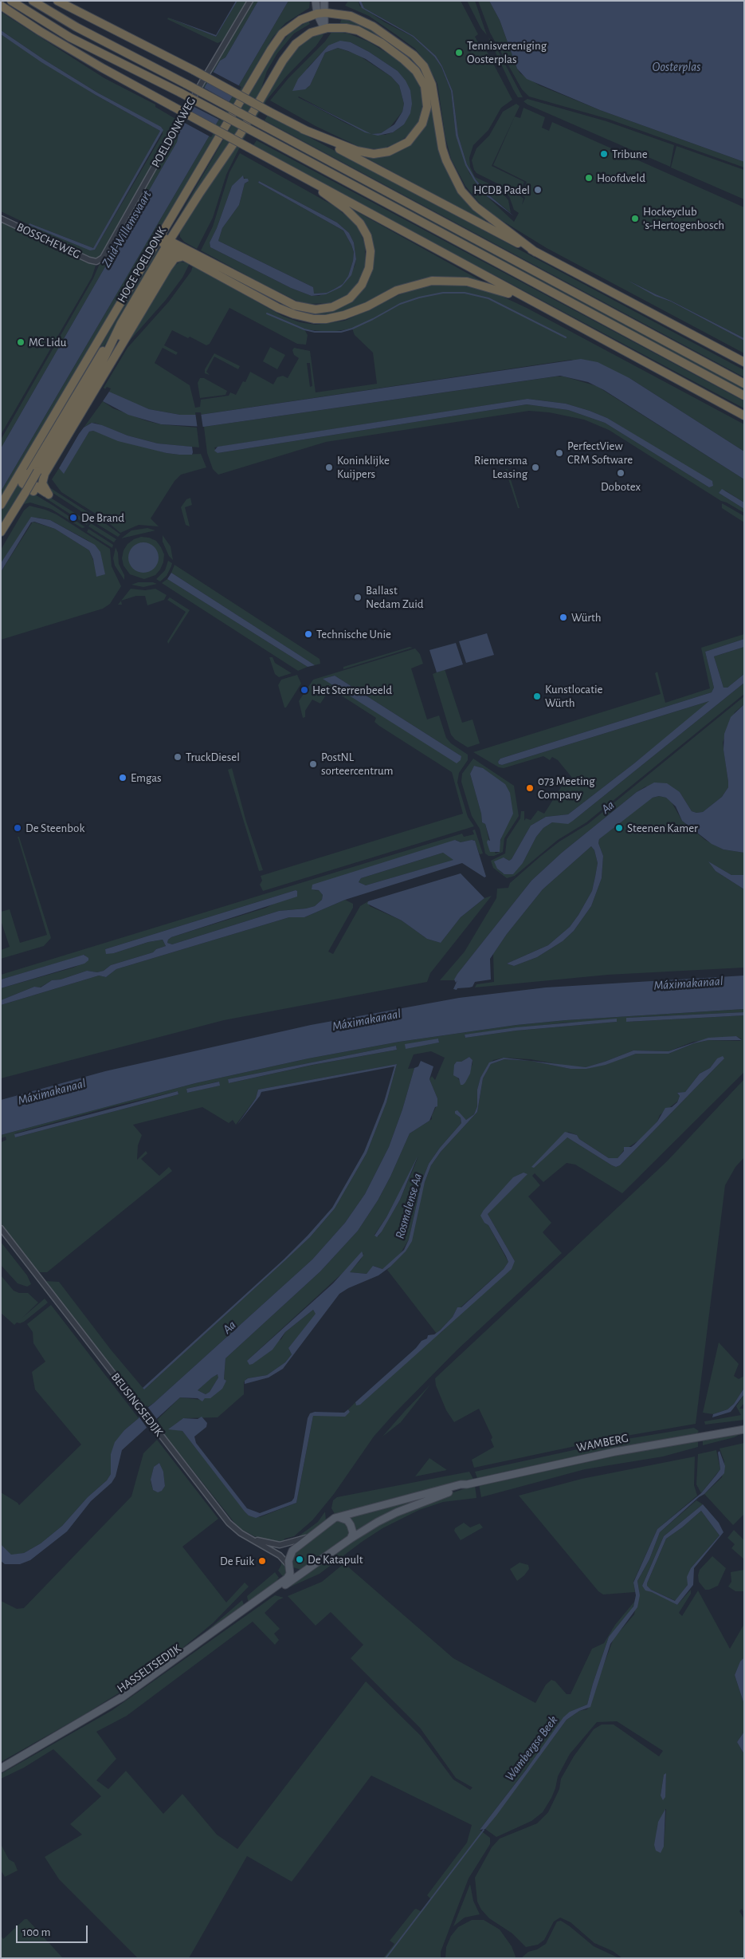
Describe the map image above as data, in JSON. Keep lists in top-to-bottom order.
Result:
{
  "streets": {
    "highway": ["HOGE POELDONK"],
    "main road": ["WAMBERG", "HASSELTSEDIJK"],
    "street": ["POELDONKWEG", "BOSSCHEWEG", "BEUSINGSEDIJK"]
  },
  "crossings": [
    ["POELDONKWEG", "BOSSCHEWEG"],
    ["BEUSINGSEDIJK", "WAMBERG"],
    ["WAMBERG", "HASSELTSEDIJK"]
  ],
  "water": [
    "Oosterplas",
    "Zuid-Willemsvaart",
    "Aa",
    "Máximakanaal",
    "Rosmalense Aa",
    "Wambergse Beek"
  ],
  "places": [
    "Tennisvereniging Oosterplas",
    "Tribune",
    "Hoofdveld",
    "HCDB Padel",
    "Hockeyclub 's-Hertogenbosch",
    "MC Lidu",
    "PerfectView CRM Software",
    "Koninklijke Kuijpers",
    "Riemersma Leasing",
    "Dobotex",
    "De Brand",
    "Ballast Nedam Zuid",
    "Würth",
    "Technische Unie",
    "Het Sterrenbeeld",
    "Kunstlocatie Würth",
    "TruckDiesel",
    "PostNL sorteercentrum",
    "Emgas",
    "073 Meeting Company",
    "De Steenbok",
    "Steenen Kamer",
    "De Katapult",
    "De Fuik"
  ],
  "scale_bar": "100 m"
}
